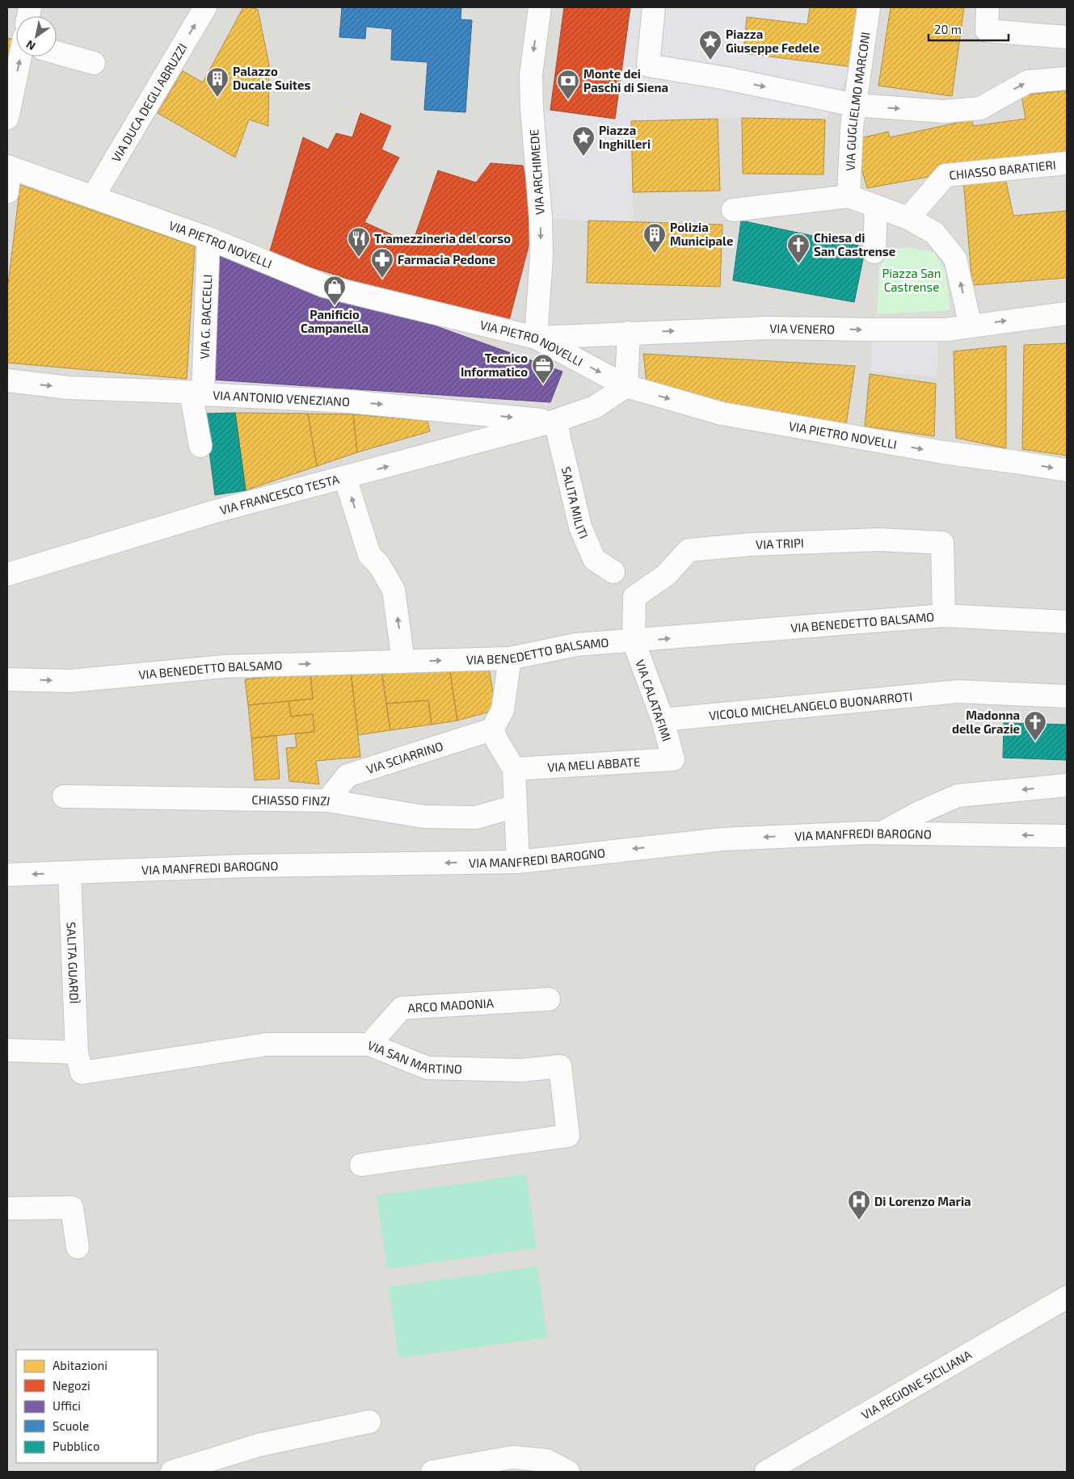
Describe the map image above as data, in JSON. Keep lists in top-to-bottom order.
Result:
{
  "streets": {
    "street": [
      "VIA DUCA DEGLI ABRUZZI",
      "VIA GUGLIELMO MARCONI",
      "CHIASSO BARATIERI",
      "VIA ARCHIMEDE",
      "VIA PIETRO NOVELLI",
      "VIA G. BACCELLI",
      "VIA VENERO",
      "VIA ANTONIO VENEZIANO",
      "VIA FRANCESCO TESTA",
      "SALITA MILITI",
      "VIA TRIPI",
      "VIA BENEDETTO BALSAMO",
      "VIA CALATAFIMI",
      "VICOLO MICHELANGELO BUONARROTI",
      "VIA SCIARRINO",
      "VIA MELI ABBATE",
      "CHIASSO FINZI",
      "VIA MANFREDI BAROGNO",
      "SALITA GUARDÌ",
      "ARCO MADONIA",
      "VIA SAN MARTINO",
      "VIA REGIONE SICILIANA"
    ]
  },
  "crossings": [
    ["VIA DUCA DEGLI ABRUZZI", "VIA PIETRO NOVELLI"],
    ["VIA ARCHIMEDE", "VIA PIETRO NOVELLI"],
    ["VIA ARCHIMEDE", "VIA VENERO"],
    ["VIA PIETRO NOVELLI", "VIA G. BACCELLI"],
    ["VIA PIETRO NOVELLI", "VIA VENERO"],
    ["VIA PIETRO NOVELLI", "VIA FRANCESCO TESTA"],
    ["VIA G. BACCELLI", "VIA ANTONIO VENEZIANO"],
    ["VIA ANTONIO VENEZIANO", "VIA FRANCESCO TESTA"],
    ["VIA ANTONIO VENEZIANO", "SALITA MILITI"],
    ["VIA FRANCESCO TESTA", "SALITA MILITI"],
    ["VIA TRIPI", "VIA BENEDETTO BALSAMO"],
    ["VIA TRIPI", "VIA CALATAFIMI"],
    ["VIA BENEDETTO BALSAMO", "VIA CALATAFIMI"],
    ["VIA CALATAFIMI", "VICOLO MICHELANGELO BUONARROTI"],
    ["VIA CALATAFIMI", "VIA MELI ABBATE"],
    ["VIA SCIARRINO", "CHIASSO FINZI"],
    ["VIA MANFREDI BAROGNO", "SALITA GUARDÌ"],
    ["SALITA GUARDÌ", "VIA SAN MARTINO"],
    ["ARCO MADONIA", "VIA SAN MARTINO"]
  ],
  "one_way": [
    "VIA DUCA DEGLI ABRUZZI",
    "VIA ARCHIMEDE",
    "VIA PIETRO NOVELLI",
    "VIA ANTONIO VENEZIANO",
    "VIA BENEDETTO BALSAMO",
    "VIA MANFREDI BAROGNO"
  ],
  "parks": ["Piazza San Castrense"],
  "places": {
    "place": ["Piazza Giuseppe Fedele", "Piazza Inghilleri"],
    "building": ["Palazzo Ducale Suites", "Polizia Municipale"],
    "bank": ["Monte dei Paschi di Siena"],
    "restaurant": ["Tramezzineria del corso"],
    "church": ["Chiesa di San Castrense", "Madonna delle Grazie"],
    "pharmacy": ["Farmacia Pedone"],
    "shop": ["Panificio Campanella"],
    "office": ["Tecnico Informatico"],
    "hospital": ["Di Lorenzo Maria"]
  },
  "legend": [
    "Abitazioni",
    "Negozi",
    "Uffici",
    "Scuole",
    "Pubblico"
  ],
  "scale_bar": "20 m",
  "north": "bottom left"
}
